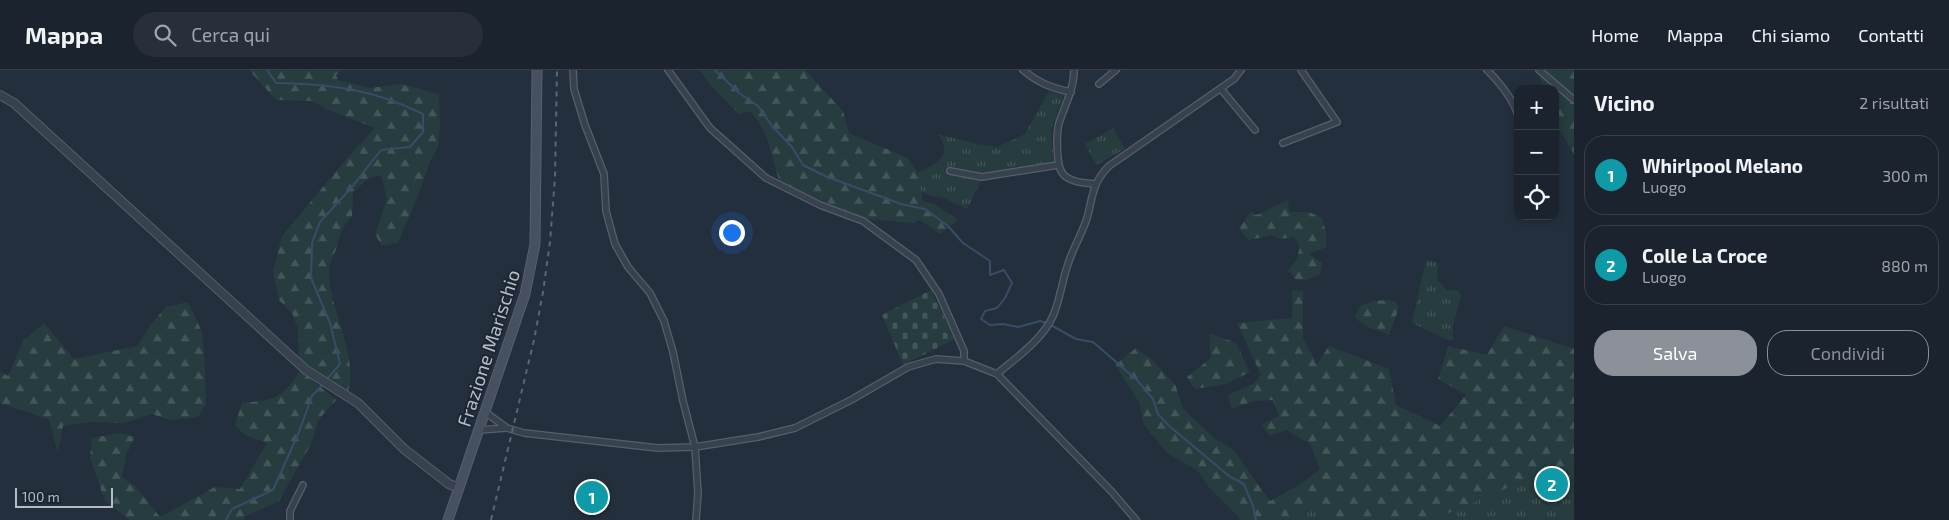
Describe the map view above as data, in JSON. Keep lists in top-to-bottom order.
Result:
{
  "streets": {
    "main road": ["Frazione Marischio"]
  },
  "scale_bar": "100 m",
  "page": {
    "header": "Mappa",
    "search": "Cerca qui",
    "nav": [
      "Home",
      "Mappa",
      "Chi siamo",
      "Contatti"
    ],
    "heading": ["Vicino", "2 risultati"],
    "map_buttons": ["+", "−"],
    "list": [
      {
        "mark": "1",
        "name": "Whirlpool Melano",
        "note": "Luogo",
        "value": "300 m"
      },
      {
        "mark": "2",
        "name": "Colle La Croce",
        "note": "Luogo",
        "value": "880 m"
      }
    ],
    "buttons": ["Salva", "Condividi"],
    "pins": ["2", "1"],
    "scale": "100 m"
  }
}
